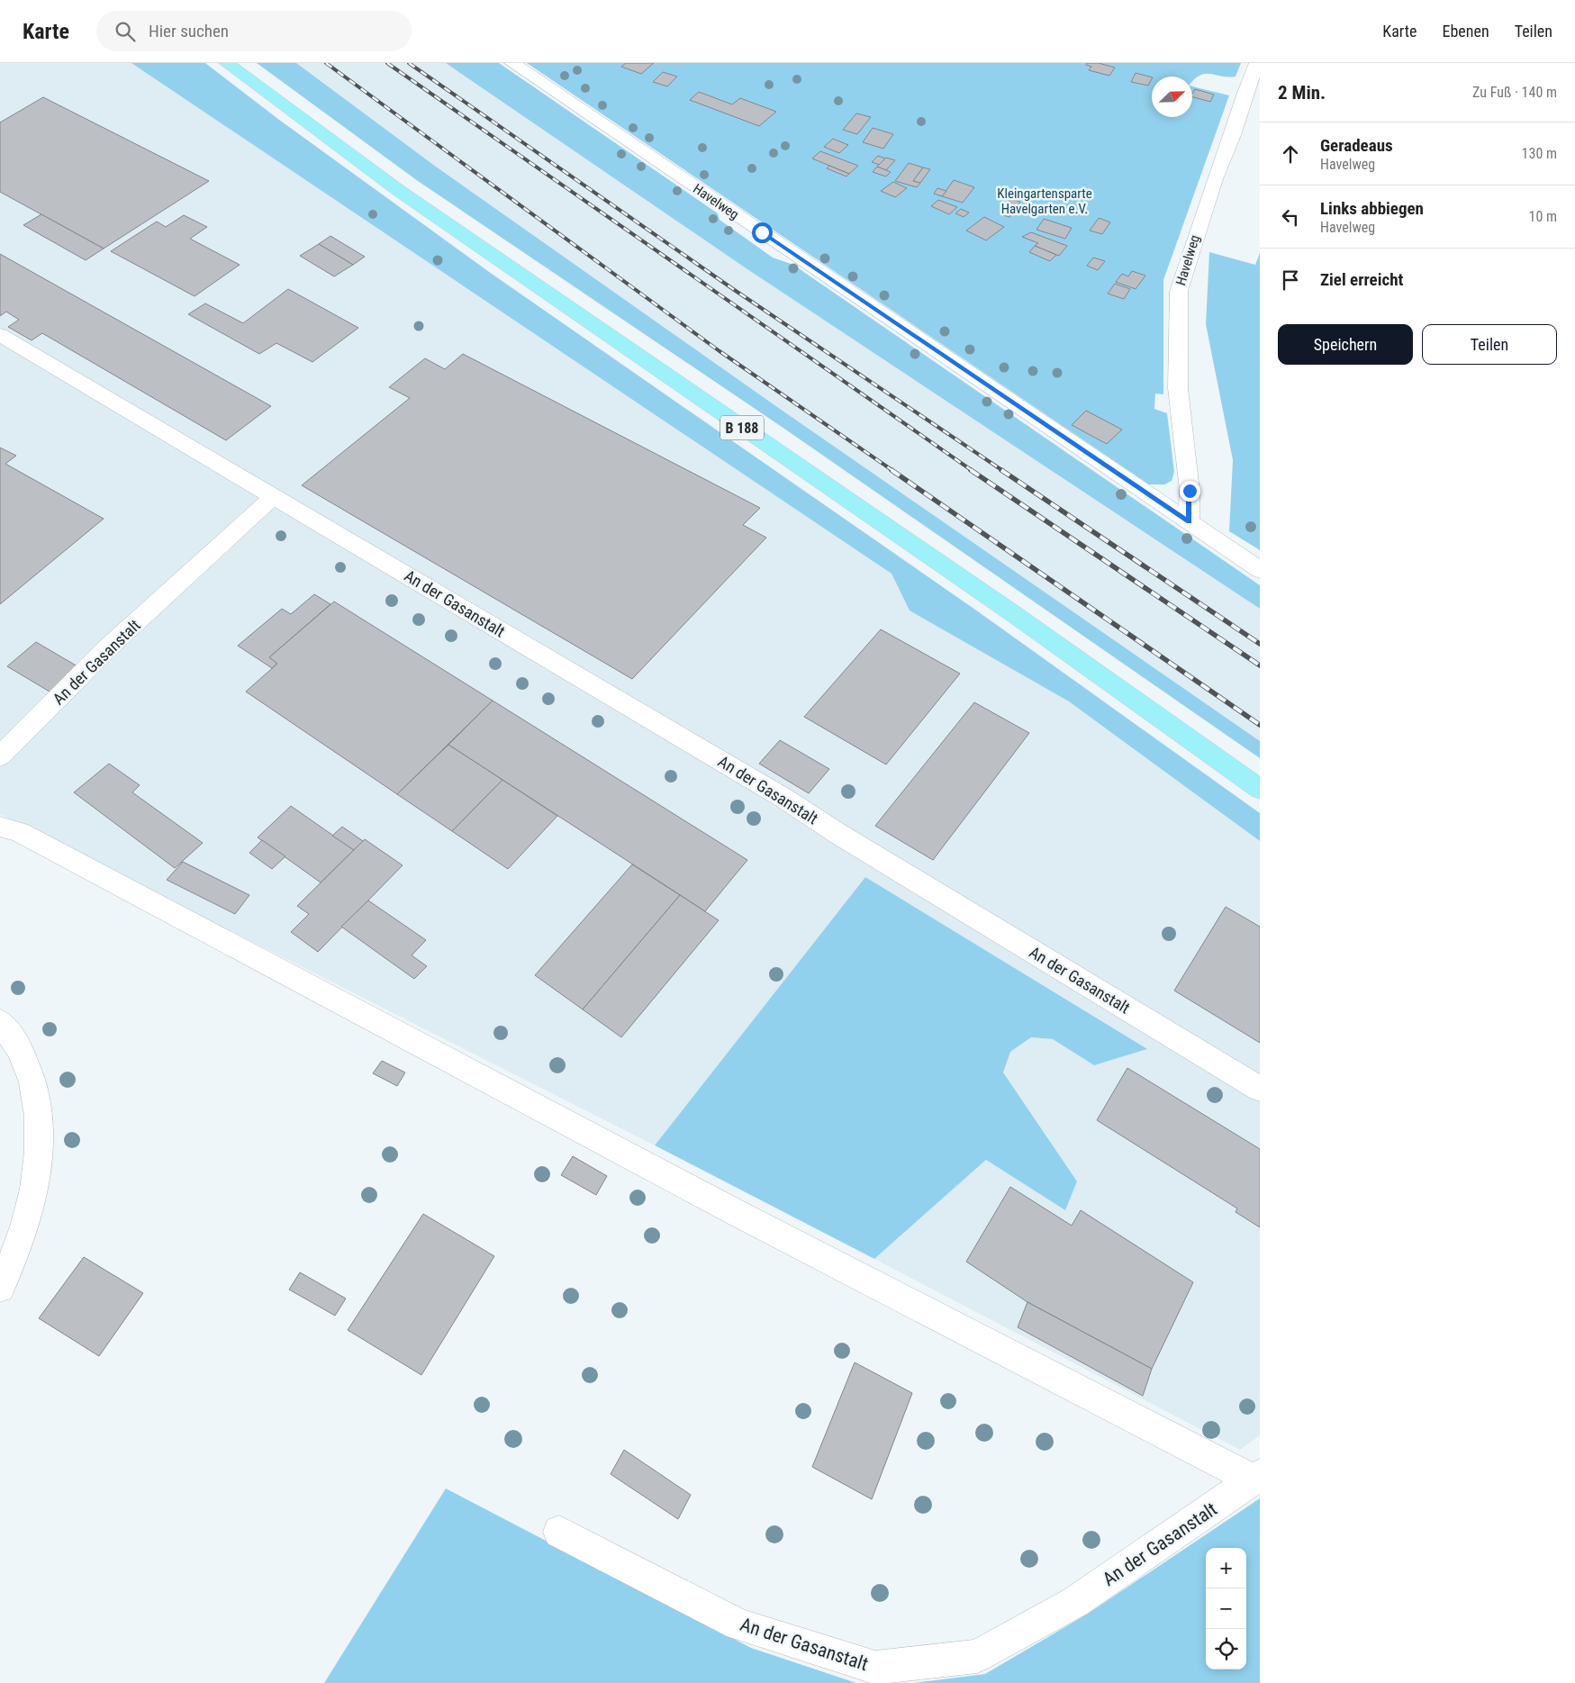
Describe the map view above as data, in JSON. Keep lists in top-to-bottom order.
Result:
{
  "streets": {
    "main road": ["B 188"],
    "street": ["Havelweg", "An der Gasanstalt"]
  },
  "parks": ["Kleingartensparte Havelgarten e.V."],
  "north": "top right",
  "page": {
    "header": "Karte",
    "search": "Hier suchen",
    "nav": ["Karte", "Ebenen", "Teilen"],
    "heading": ["2 Min.", "Zu Fuß · 140 m"],
    "list": [
      ["Geradeaus", "Havelweg", "130 m"],
      ["Links abbiegen", "Havelweg", "10 m"],
      "Ziel erreicht"
    ],
    "buttons": ["Speichern", "Teilen"],
    "map_buttons": ["+", "−"]
  }
}
